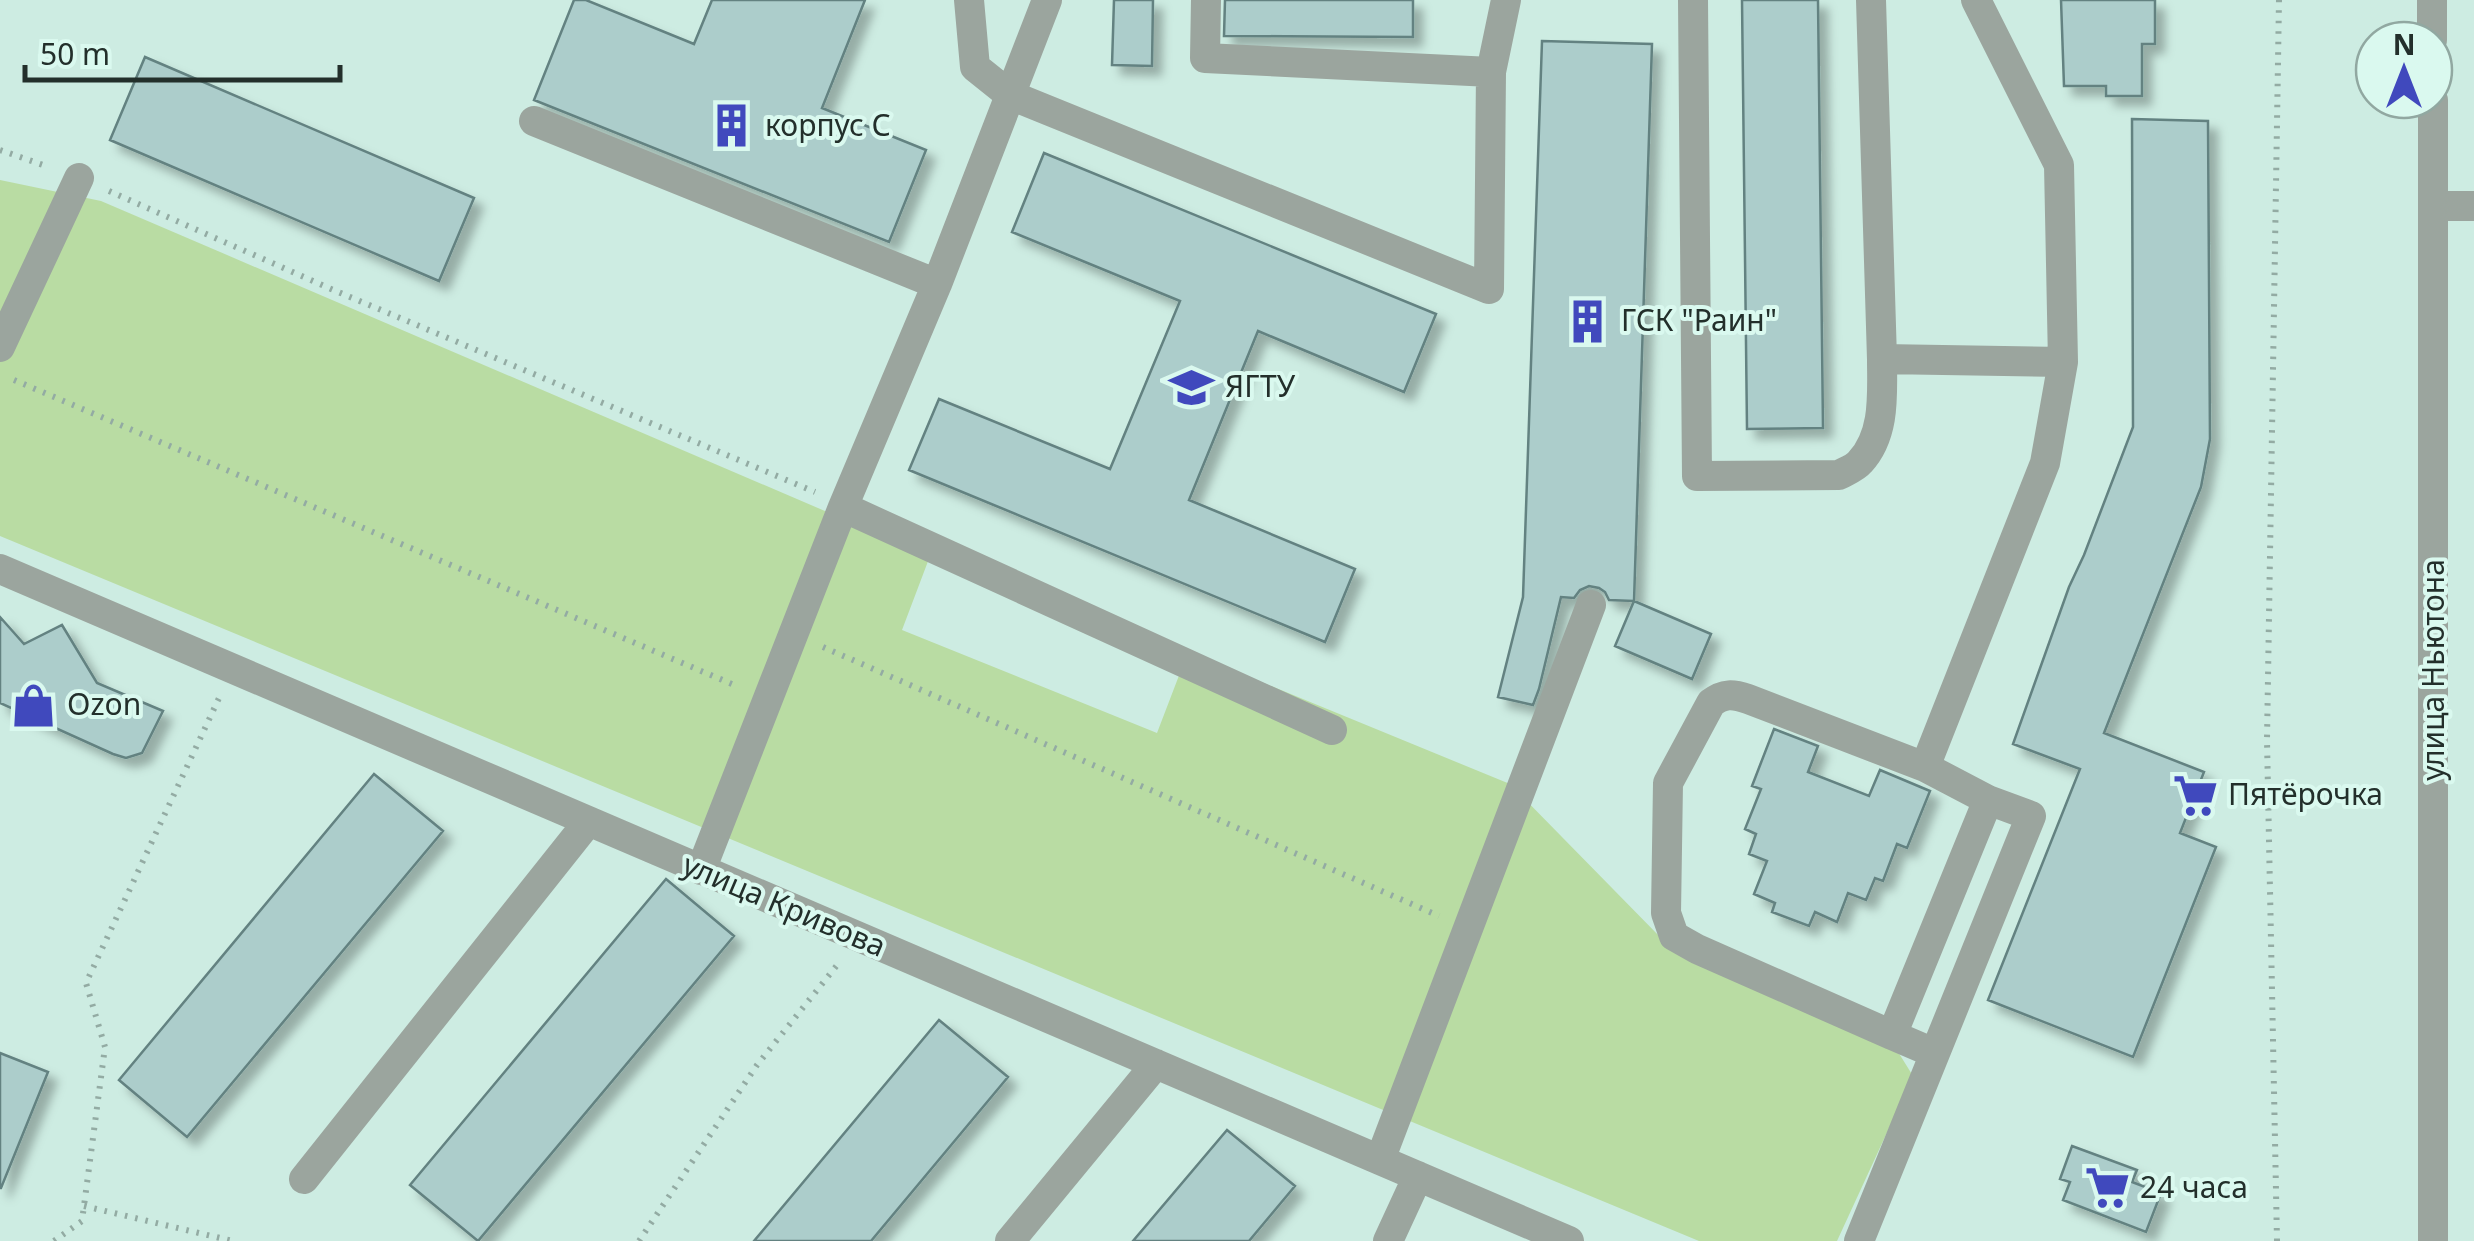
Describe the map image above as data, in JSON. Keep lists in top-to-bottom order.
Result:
{
  "streets": {
    "street": ["улица Ньютона", "улица Кривова"]
  },
  "places": {
    "building": ["корпус С", "ГСК \"Раин\""],
    "school or university": ["ЯГТУ"],
    "shop": ["Ozon"],
    "supermarket": ["Пятёрочка", "24 часа"]
  },
  "scale_bar": "50 m",
  "north": "top"
}
